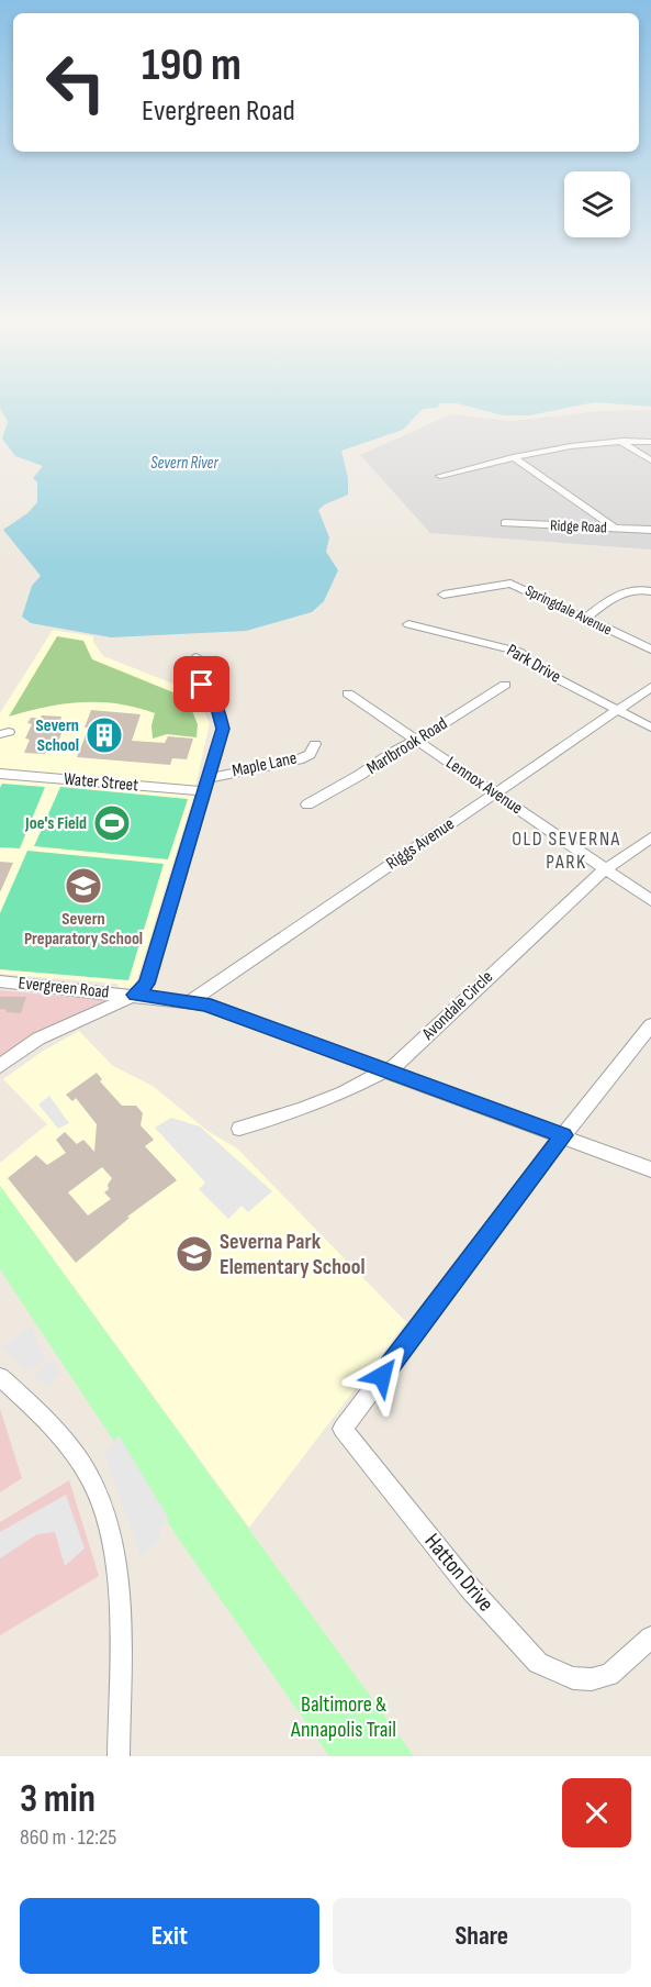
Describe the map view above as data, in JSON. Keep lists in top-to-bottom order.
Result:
{
  "streets": {
    "street": [
      "Ridge Road",
      "Springdale Avenue",
      "Park Drive",
      "Marlbrook Road",
      "Maple Lane",
      "Water Street",
      "Lennox Avenue",
      "Riggs Avenue",
      "Evergreen Road",
      "Avondale Circle",
      "Hatton Drive"
    ]
  },
  "crossings": [
    ["Park Drive", "Riggs Avenue"],
    ["Marlbrook Road", "Lennox Avenue"],
    ["Lennox Avenue", "Riggs Avenue"],
    ["Lennox Avenue", "Avondale Circle"],
    ["Riggs Avenue", "Evergreen Road"],
    ["Evergreen Road", "Avondale Circle"],
    ["Evergreen Road", "Hatton Drive"]
  ],
  "districts": ["OLD SEVERNA PARK"],
  "water": ["Severn River"],
  "parks": ["Baltimore & Annapolis Trail"],
  "places": {
    "building": ["Severn School"],
    "sports": ["Joe's Field"],
    "school or university": ["Severn Preparatory School", "Severna Park Elementary School"]
  },
  "page": {
    "turn": ["190 m", "Evergreen Road"],
    "heading": ["3 min", "860 m · 12:25"],
    "buttons": ["Exit", "Share"]
  }
}
